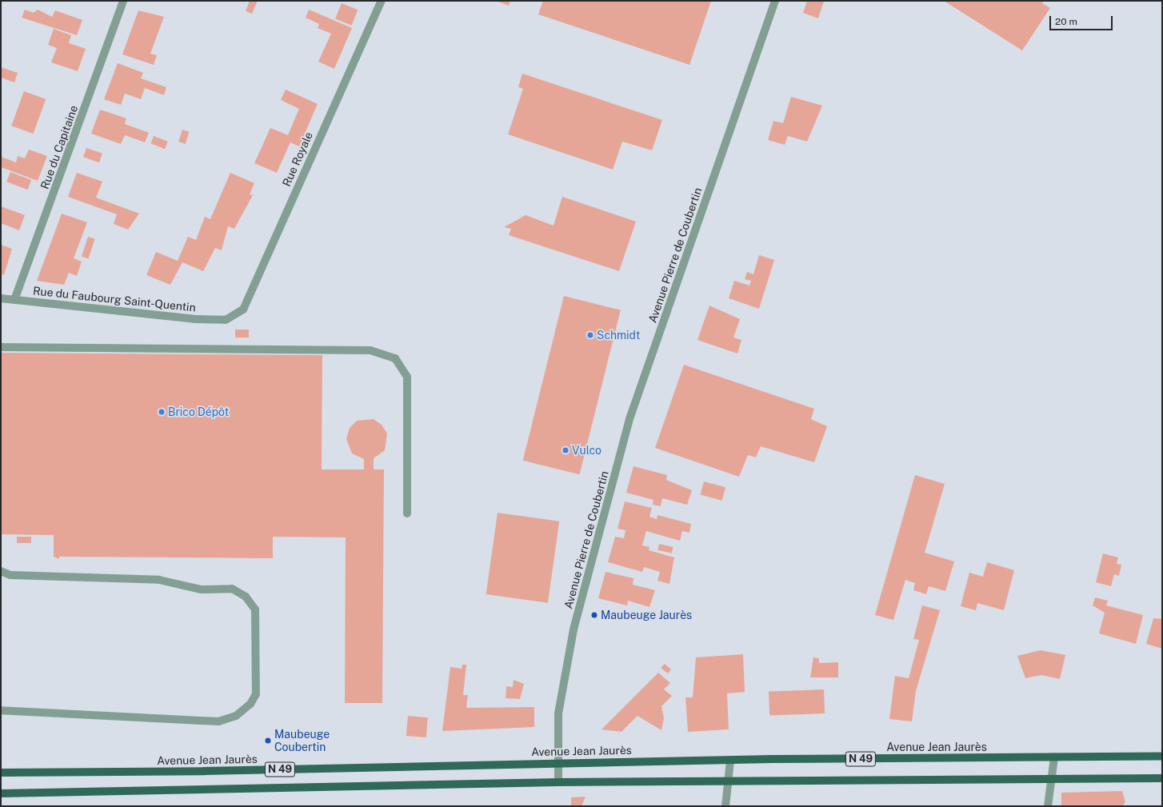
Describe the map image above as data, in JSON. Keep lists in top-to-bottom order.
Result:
{
  "streets": {
    "main road": ["Avenue Jean Jaurès", "N 49"],
    "street": [
      "Rue du Capitaine",
      "Rue Royale",
      "Avenue Pierre de Coubertin",
      "Rue du Faubourg Saint-Quentin"
    ]
  },
  "crossings": [
    ["Rue du Capitaine", "Rue du Faubourg Saint-Quentin"],
    ["Rue Royale", "Rue du Faubourg Saint-Quentin"],
    ["Avenue Pierre de Coubertin", "Avenue Jean Jaurès"],
    ["Avenue Pierre de Coubertin", "N 49"]
  ],
  "places": [
    "Schmidt",
    "Brico Dépôt",
    "Vulco",
    "Maubeuge Jaurès",
    "Maubeuge Coubertin"
  ],
  "scale_bar": "20 m"
}
